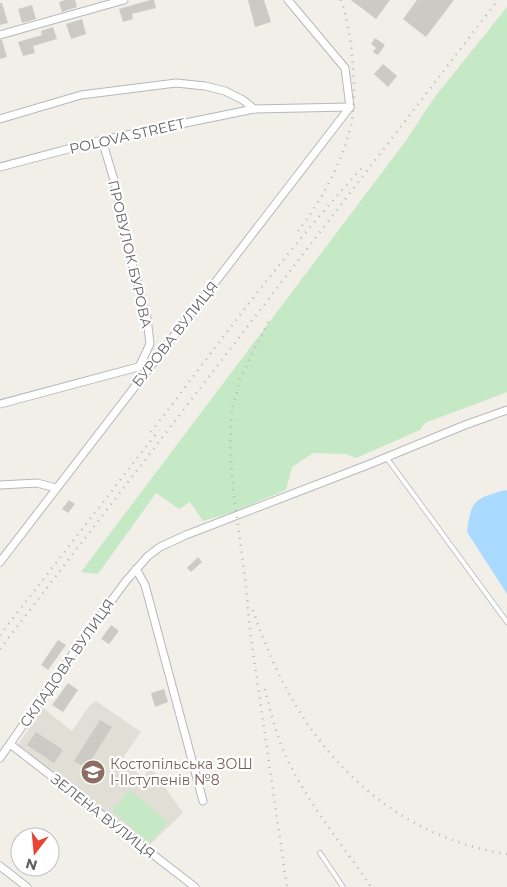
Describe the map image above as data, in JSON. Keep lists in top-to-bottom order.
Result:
{
  "streets": {
    "street": [
      "POLOVA STREET",
      "ПРОВУЛОК БУРОВА",
      "БУРОВА ВУЛИЦЯ",
      "СКЛАДОВА ВУЛИЦЯ",
      "ЗЕЛЕНА ВУЛИЦЯ"
    ]
  },
  "crossings": [
    ["POLOVA STREET", "ПРОВУЛОК БУРОВА"],
    ["POLOVA STREET", "БУРОВА ВУЛИЦЯ"],
    ["СКЛАДОВА ВУЛИЦЯ", "ЗЕЛЕНА ВУЛИЦЯ"]
  ],
  "places": {
    "school or university": ["Костопільська ЗОШ І-ІІступенів №8"]
  },
  "north": "bottom"
}
